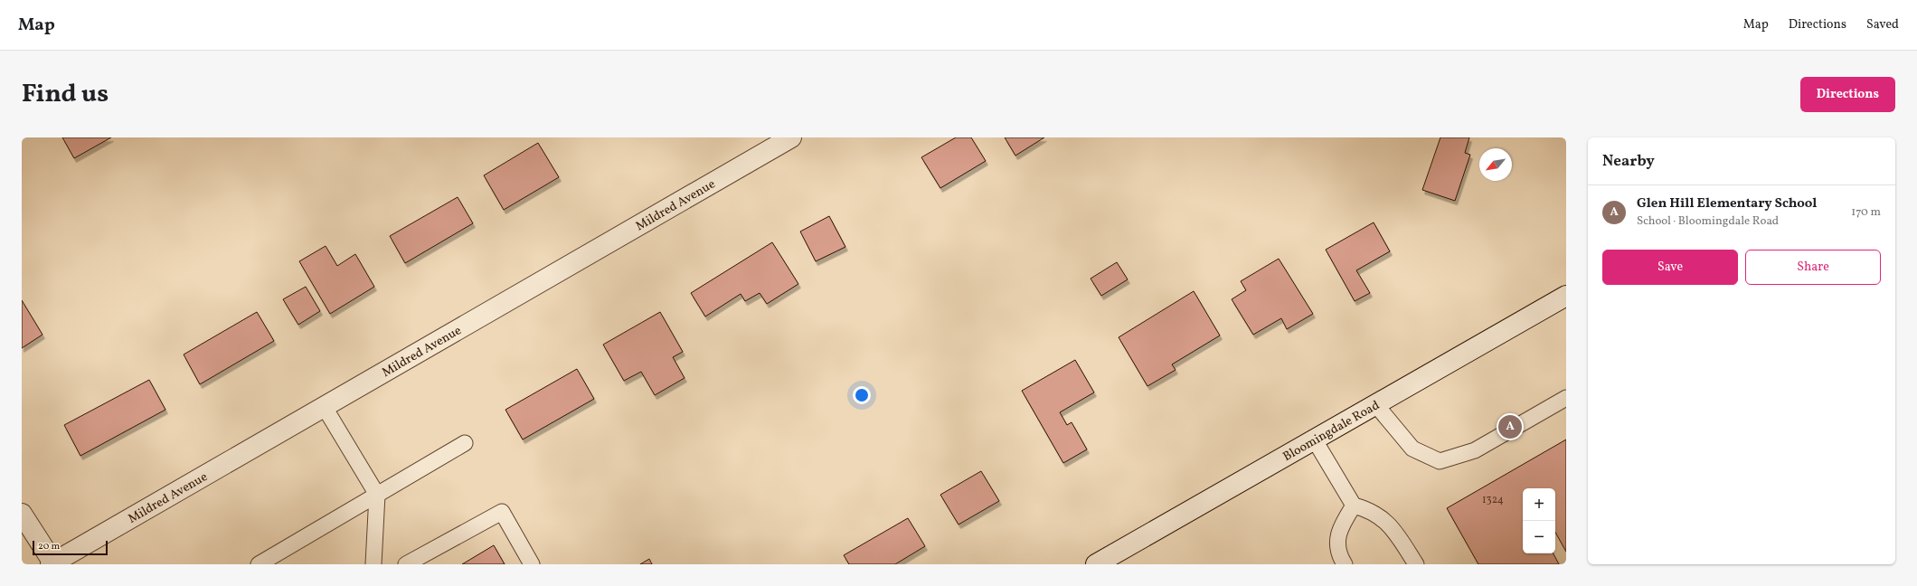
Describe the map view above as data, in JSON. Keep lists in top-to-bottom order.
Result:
{
  "streets": {
    "street": ["Mildred Avenue", "Bloomingdale Road"]
  },
  "house_numbers": ["1324"],
  "scale_bar": "20 m",
  "north": "bottom left",
  "page": {
    "header": "Map",
    "nav": ["Map", "Directions", "Saved"],
    "title": "Find us",
    "buttons": [
      "Directions",
      ["Save", "Share"]
    ],
    "heading": "Nearby",
    "list": [
      {
        "mark": "A",
        "name": "Glen Hill Elementary School",
        "note": "School · Bloomingdale Road",
        "value": "170 m"
      }
    ],
    "pins": "A",
    "map_buttons": ["+", "−"],
    "scale": "20 m"
  }
}
